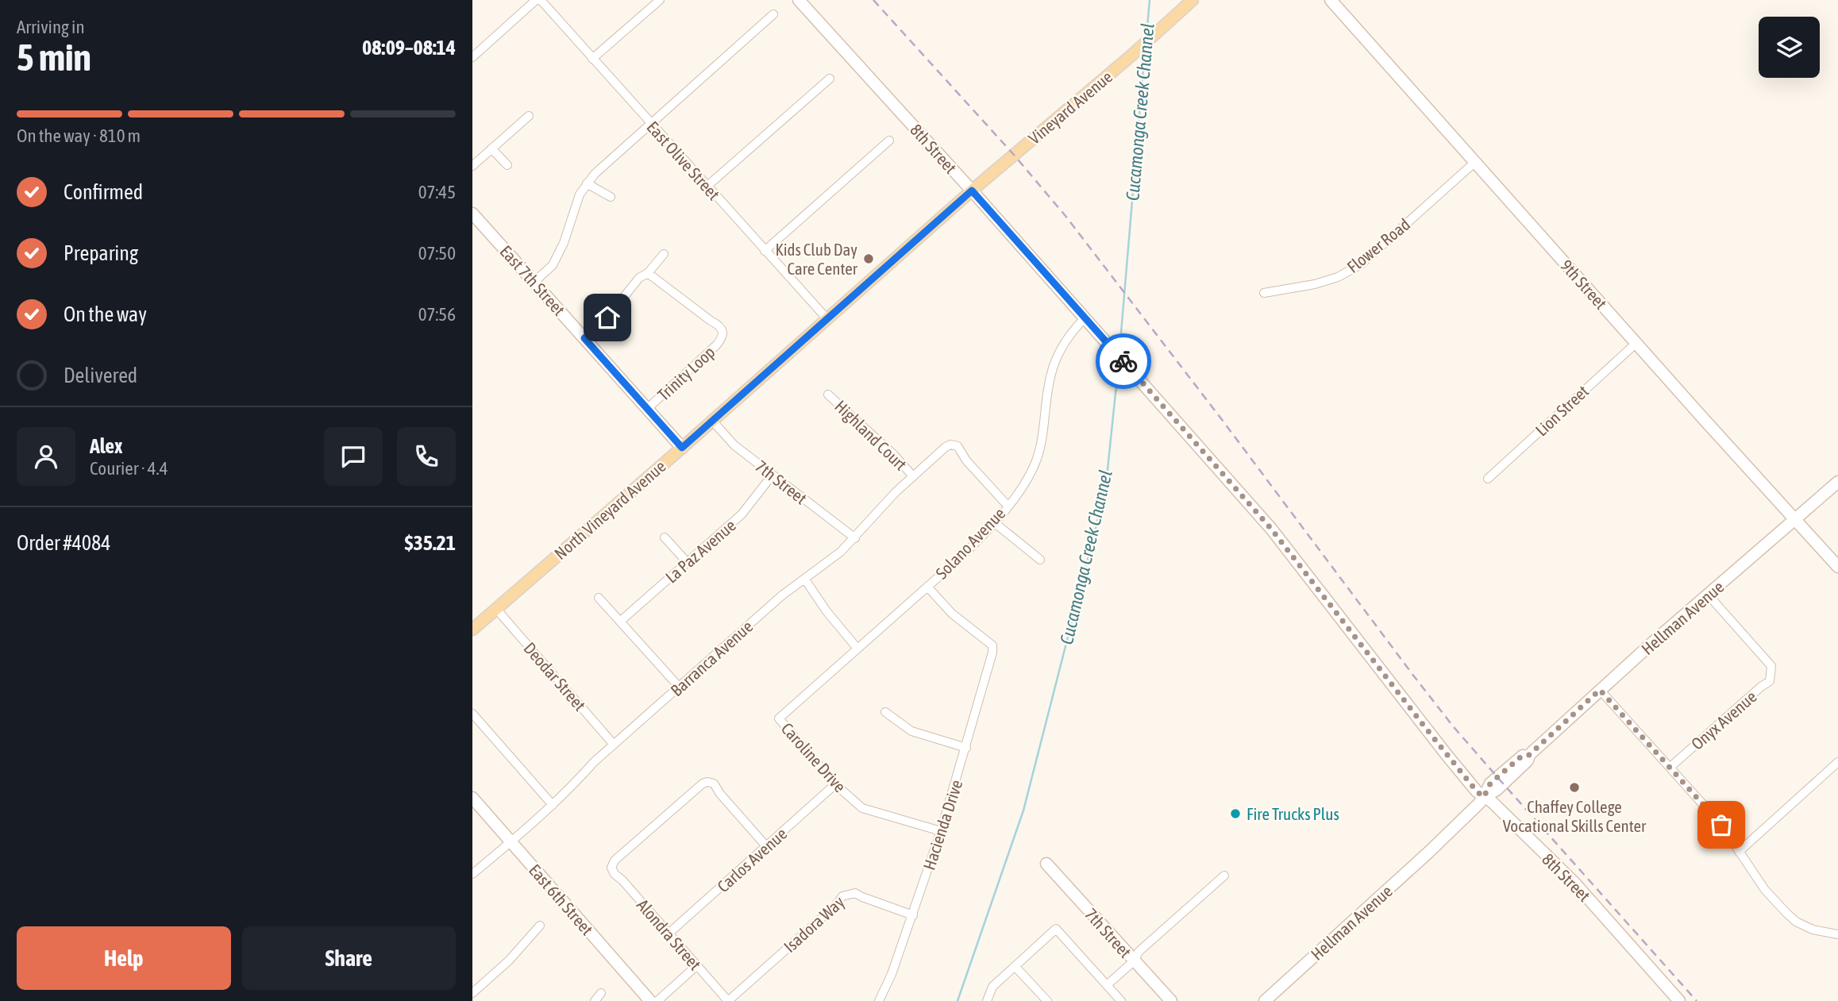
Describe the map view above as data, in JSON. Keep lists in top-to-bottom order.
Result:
{
  "streets": {
    "main road": ["Vineyard Avenue", "North Vineyard Avenue"],
    "street": [
      "8th Street",
      "East Olive Street",
      "Flower Road",
      "East 7th Street",
      "9th Street",
      "Trinity Loop",
      "Lion Street",
      "Highland Court",
      "7th Street",
      "Solano Avenue",
      "La Paz Avenue",
      "Hellman Avenue",
      "Barranca Avenue",
      "Deodar Street",
      "Onyx Avenue",
      "Caroline Drive",
      "Hacienda Drive",
      "Carlos Avenue",
      "East 6th Street",
      "Isadora Way",
      "Alondra Street"
    ]
  },
  "crossings": [
    ["Vineyard Avenue", "8th Street"],
    ["Vineyard Avenue", "North Vineyard Avenue"],
    ["8th Street", "North Vineyard Avenue"],
    ["8th Street", "Solano Avenue"],
    ["8th Street", "Hellman Avenue"],
    ["East Olive Street", "North Vineyard Avenue"],
    ["Flower Road", "9th Street"],
    ["East 7th Street", "Trinity Loop"],
    ["East 7th Street", "North Vineyard Avenue"],
    ["9th Street", "Lion Street"],
    ["9th Street", "Hellman Avenue"],
    ["Highland Court", "Barranca Avenue"],
    ["7th Street", "North Vineyard Avenue"],
    ["7th Street", "La Paz Avenue"],
    ["7th Street", "Barranca Avenue"],
    ["North Vineyard Avenue", "Deodar Street"],
    ["Solano Avenue", "Barranca Avenue"],
    ["Solano Avenue", "Caroline Drive"],
    ["Solano Avenue", "Hacienda Drive"],
    ["Hellman Avenue", "Onyx Avenue"],
    ["Barranca Avenue", "Deodar Street"],
    ["Barranca Avenue", "East 6th Street"],
    ["Caroline Drive", "Hacienda Drive"],
    ["Caroline Drive", "Carlos Avenue"],
    ["Hacienda Drive", "Isadora Way"],
    ["Carlos Avenue", "Alondra Street"],
    ["Isadora Way", "Alondra Street"]
  ],
  "water": ["Cucamonga Creek Channel"],
  "places": ["Kids Club Day Care Center", "Chaffey College Vocational Skills Center", "Fire Trucks Plus"],
  "page": {
    "heading": ["5 min", "Arriving in", "08:09–08:14"],
    "panel": [
      "Alex",
      "Courier · 4.4",
      "Order #4084",
      "$35.21"
    ],
    "bar": "On the way · 810 m",
    "list": [
      ["Confirmed", "07:45"],
      ["Preparing", "07:50"],
      ["On the way", "07:56"],
      "Delivered"
    ],
    "buttons": ["Help", "Share"]
  }
}
